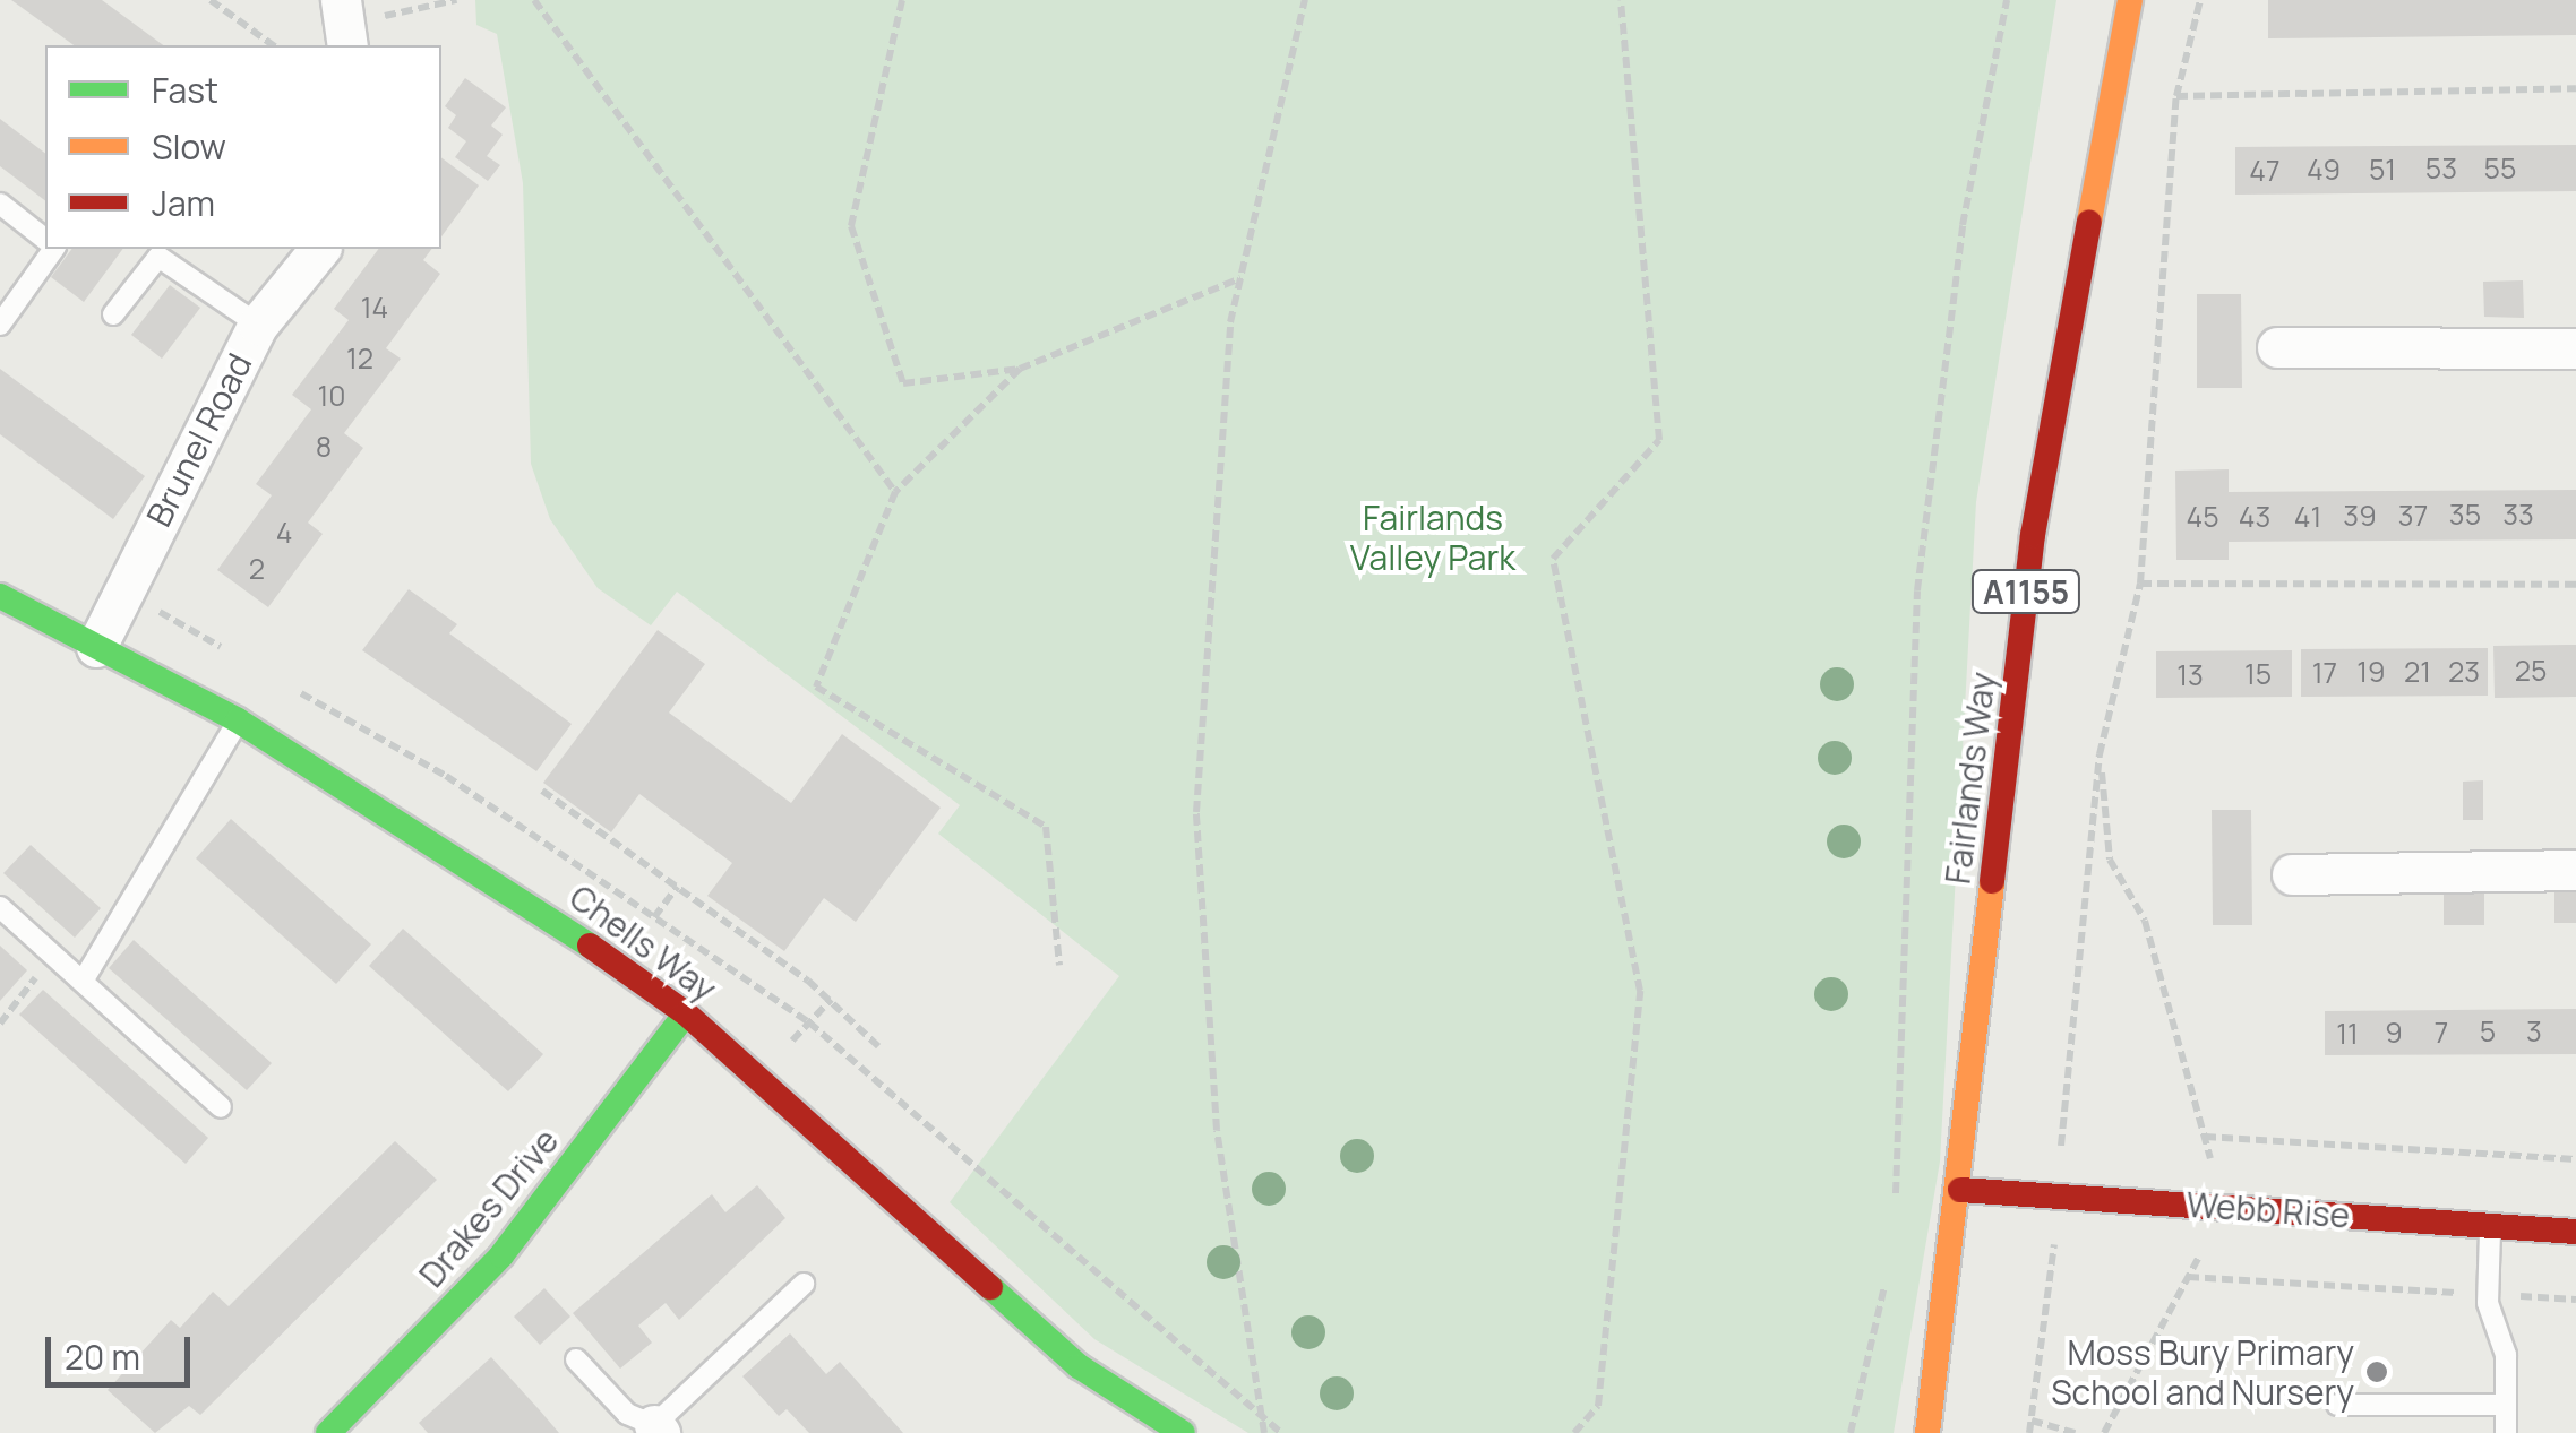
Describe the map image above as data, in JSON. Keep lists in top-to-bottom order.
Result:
{
  "streets": {
    "street": [
      "Brunel Road",
      "A1155",
      "Fairlands Way",
      "Chells Way",
      "Drakes Drive",
      "Webb Rise"
    ]
  },
  "crossings": [
    ["Brunel Road", "Chells Way"],
    ["Fairlands Way", "Webb Rise"],
    ["Chells Way", "Drakes Drive"]
  ],
  "parks": ["Fairlands Valley Park"],
  "places": ["Moss Bury Primary School and Nursery"],
  "house_numbers": [
    "53",
    "55",
    "49",
    "51",
    "47",
    "14",
    "12",
    "10",
    "8",
    "35",
    "33",
    "39",
    "37",
    "45",
    "43",
    "41",
    "4",
    "2",
    "25",
    "19",
    "21",
    "23",
    "17",
    "15",
    "13",
    "5",
    "3",
    "9",
    "7",
    "11"
  ],
  "legend": ["Fast", "Slow", "Jam"],
  "scale_bar": "20 m"
}
